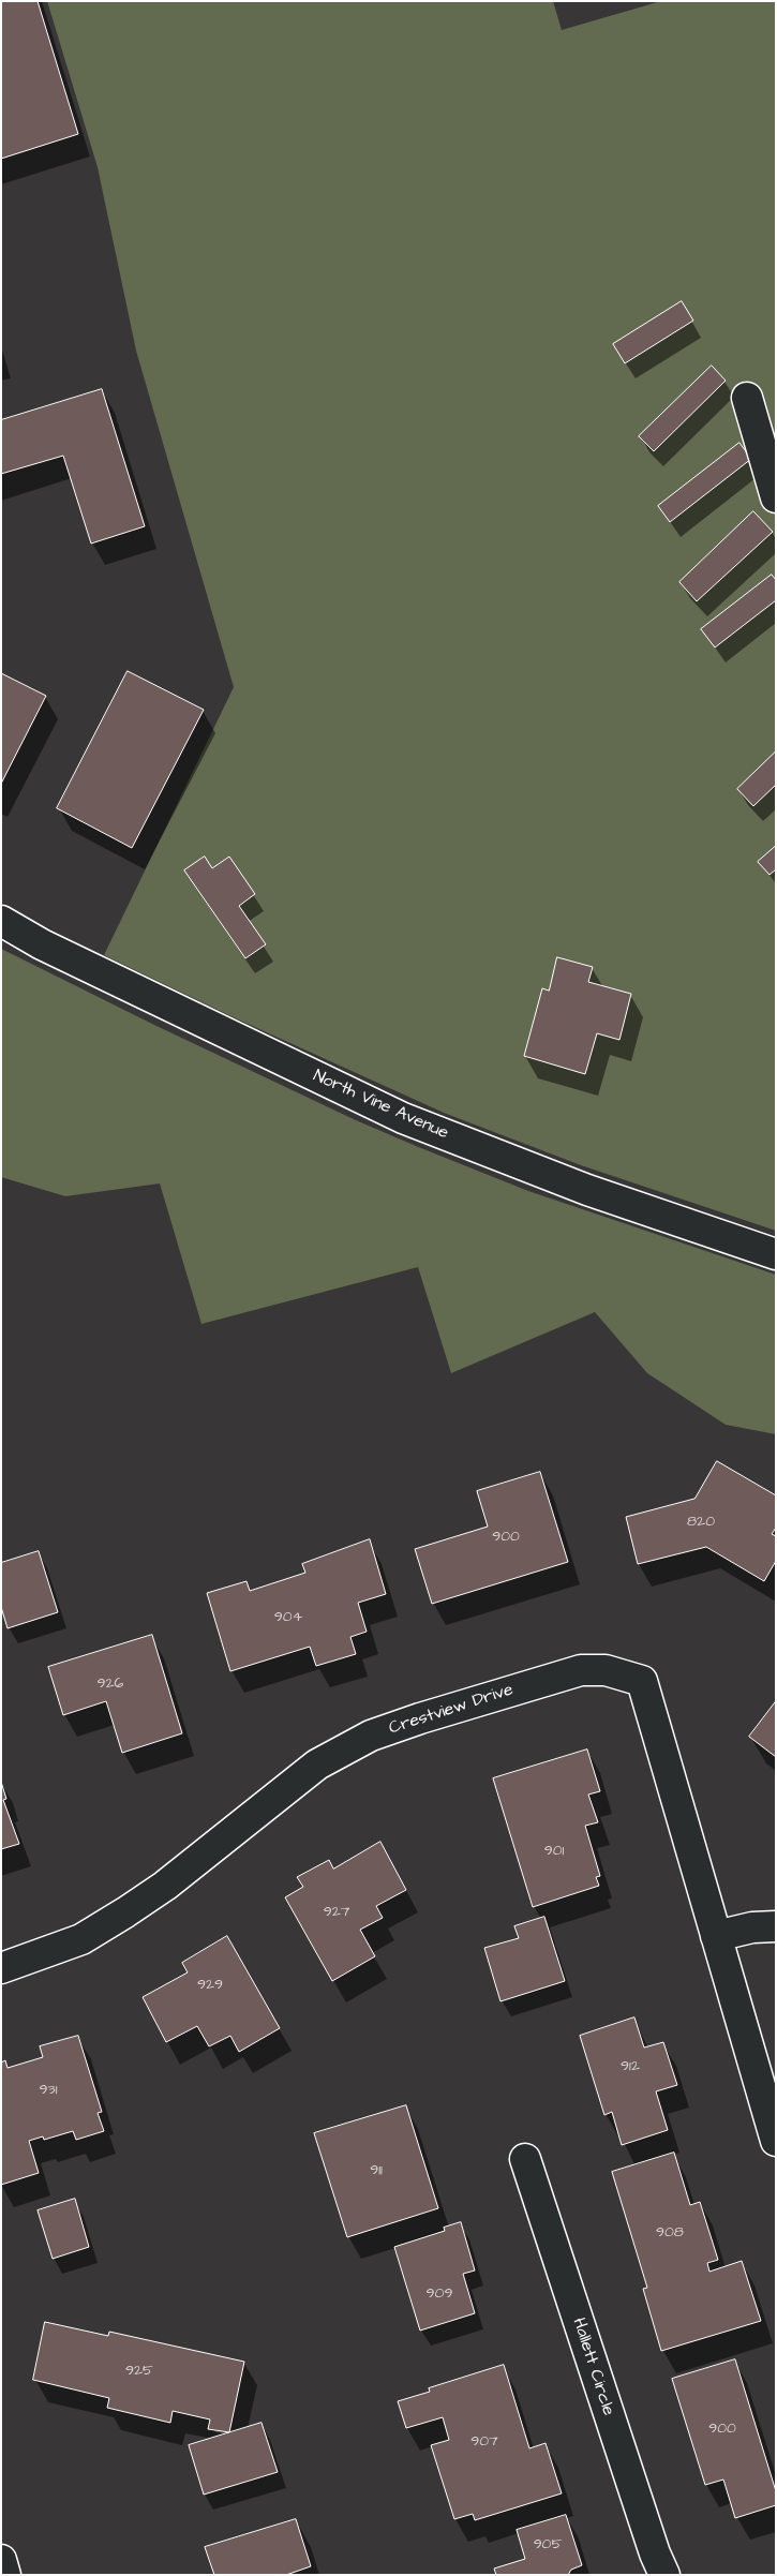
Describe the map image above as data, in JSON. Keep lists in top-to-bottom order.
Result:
{
  "streets": {
    "street": ["North Vine Avenue", "Crestview Drive", "Hallett Circle"]
  },
  "house_numbers": [
    "820",
    "900",
    "904",
    "926",
    "901",
    "927",
    "929",
    "912",
    "931",
    "911",
    "908",
    "909",
    "925",
    "900",
    "907",
    "905"
  ]
}
